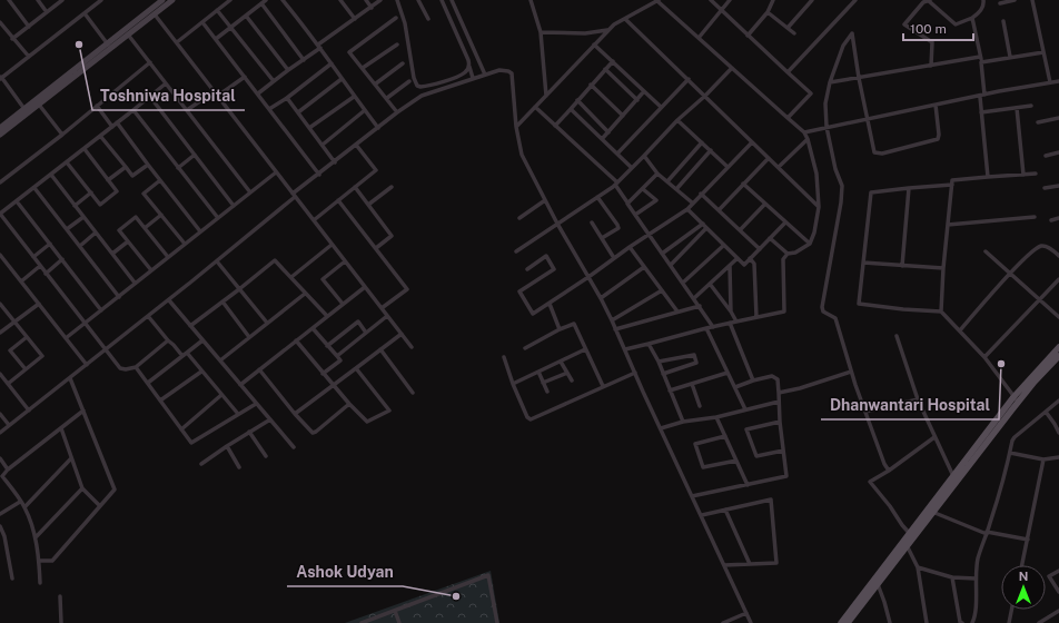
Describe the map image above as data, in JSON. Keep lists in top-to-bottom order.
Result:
{
  "places": ["Toshniwa Hospital", "Dhanwantari Hospital", "Ashok Udyan"],
  "scale_bar": "100 m",
  "north": "top"
}
